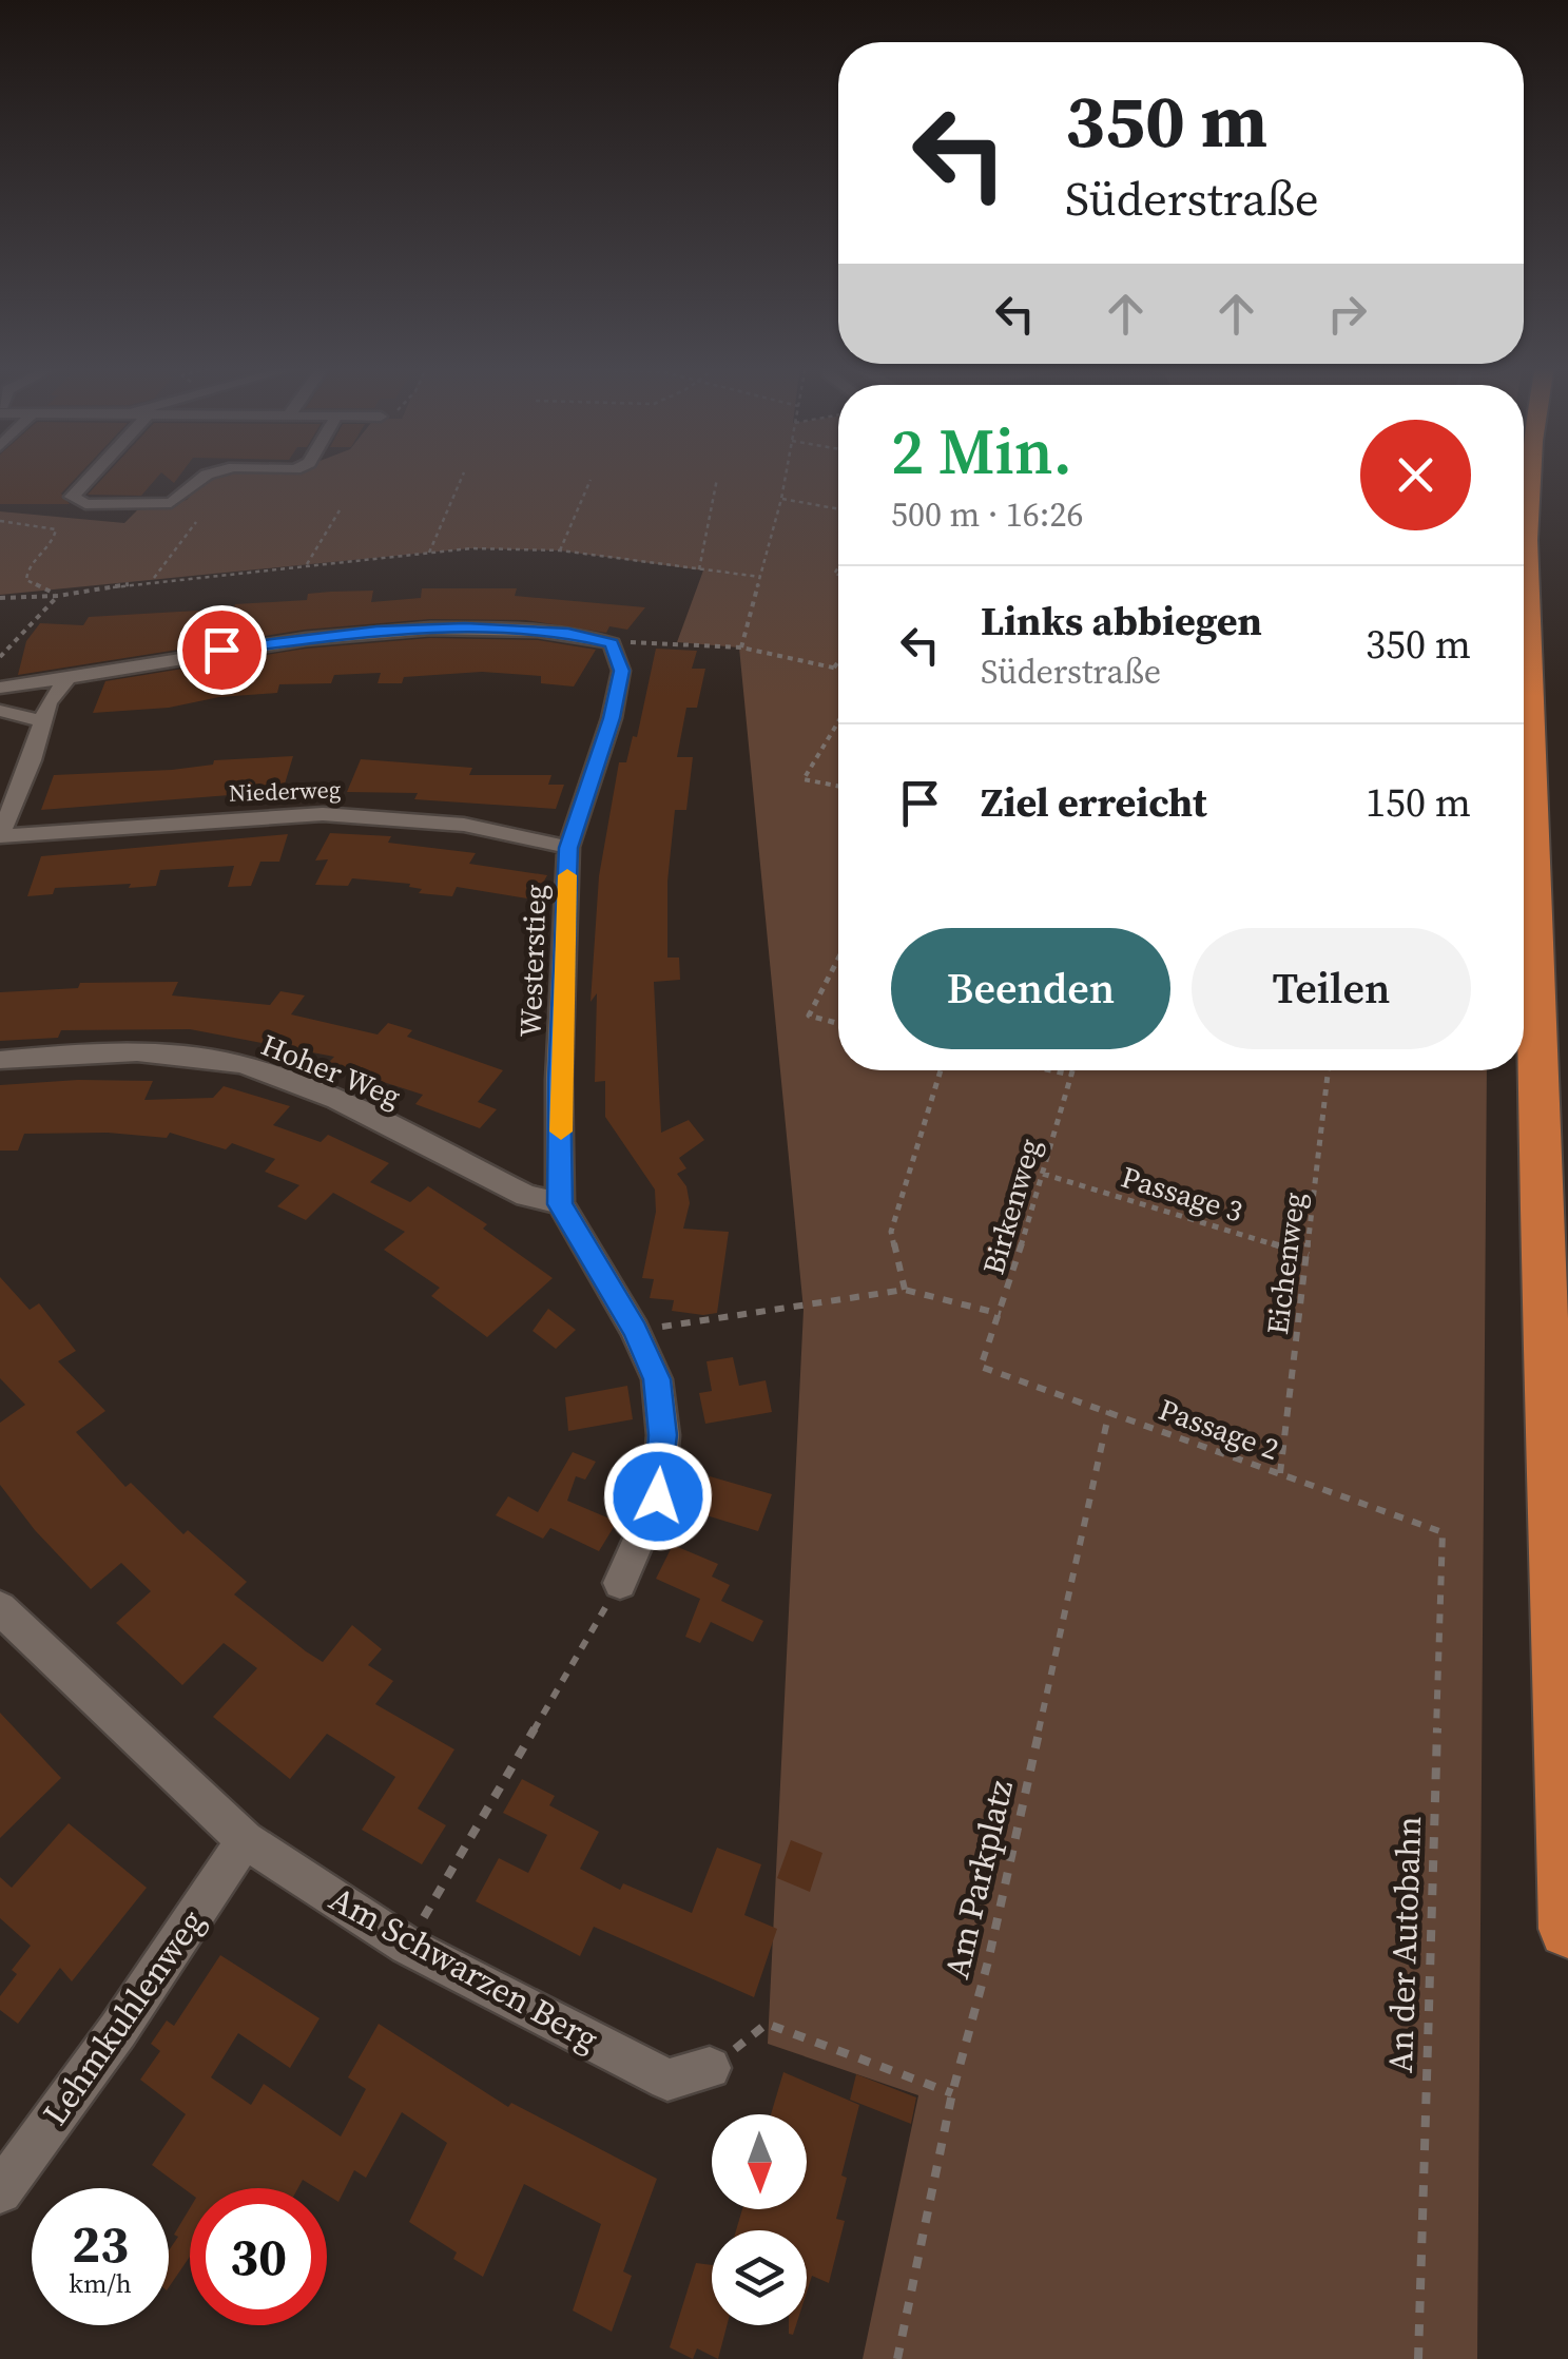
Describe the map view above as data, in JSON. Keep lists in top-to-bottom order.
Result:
{
  "streets": {
    "street": [
      "Niederweg",
      "Westerstieg",
      "Hoher Weg",
      "Am Schwarzen Berg",
      "Lehmkuhlenweg"
    ],
    "path": [
      "Passage 3",
      "Birkenweg",
      "Eichenweg",
      "Passage 2",
      "Am Parkplatz",
      "An der Autobahn"
    ]
  },
  "crossings": [
    ["Niederweg", "Westerstieg"],
    ["Westerstieg", "Hoher Weg"],
    ["Passage 3", "Birkenweg"],
    ["Passage 3", "Eichenweg"],
    ["Birkenweg", "Passage 2"],
    ["Eichenweg", "Passage 2"],
    ["Passage 2", "Am Parkplatz"],
    ["Passage 2", "An der Autobahn"],
    ["Am Schwarzen Berg", "Lehmkuhlenweg"]
  ],
  "north": "bottom",
  "page": {
    "turn": ["350 m", "Süderstraße"],
    "heading": ["2 Min.", "500 m · 16:26"],
    "list": [
      {
        "name": "Links abbiegen",
        "note": "Süderstraße",
        "value": "350 m"
      },
      {
        "name": "Ziel erreicht",
        "value": "150 m"
      }
    ],
    "buttons": ["Beenden", "Teilen"],
    "speed": "23 km/h",
    "limit": "30"
  }
}
